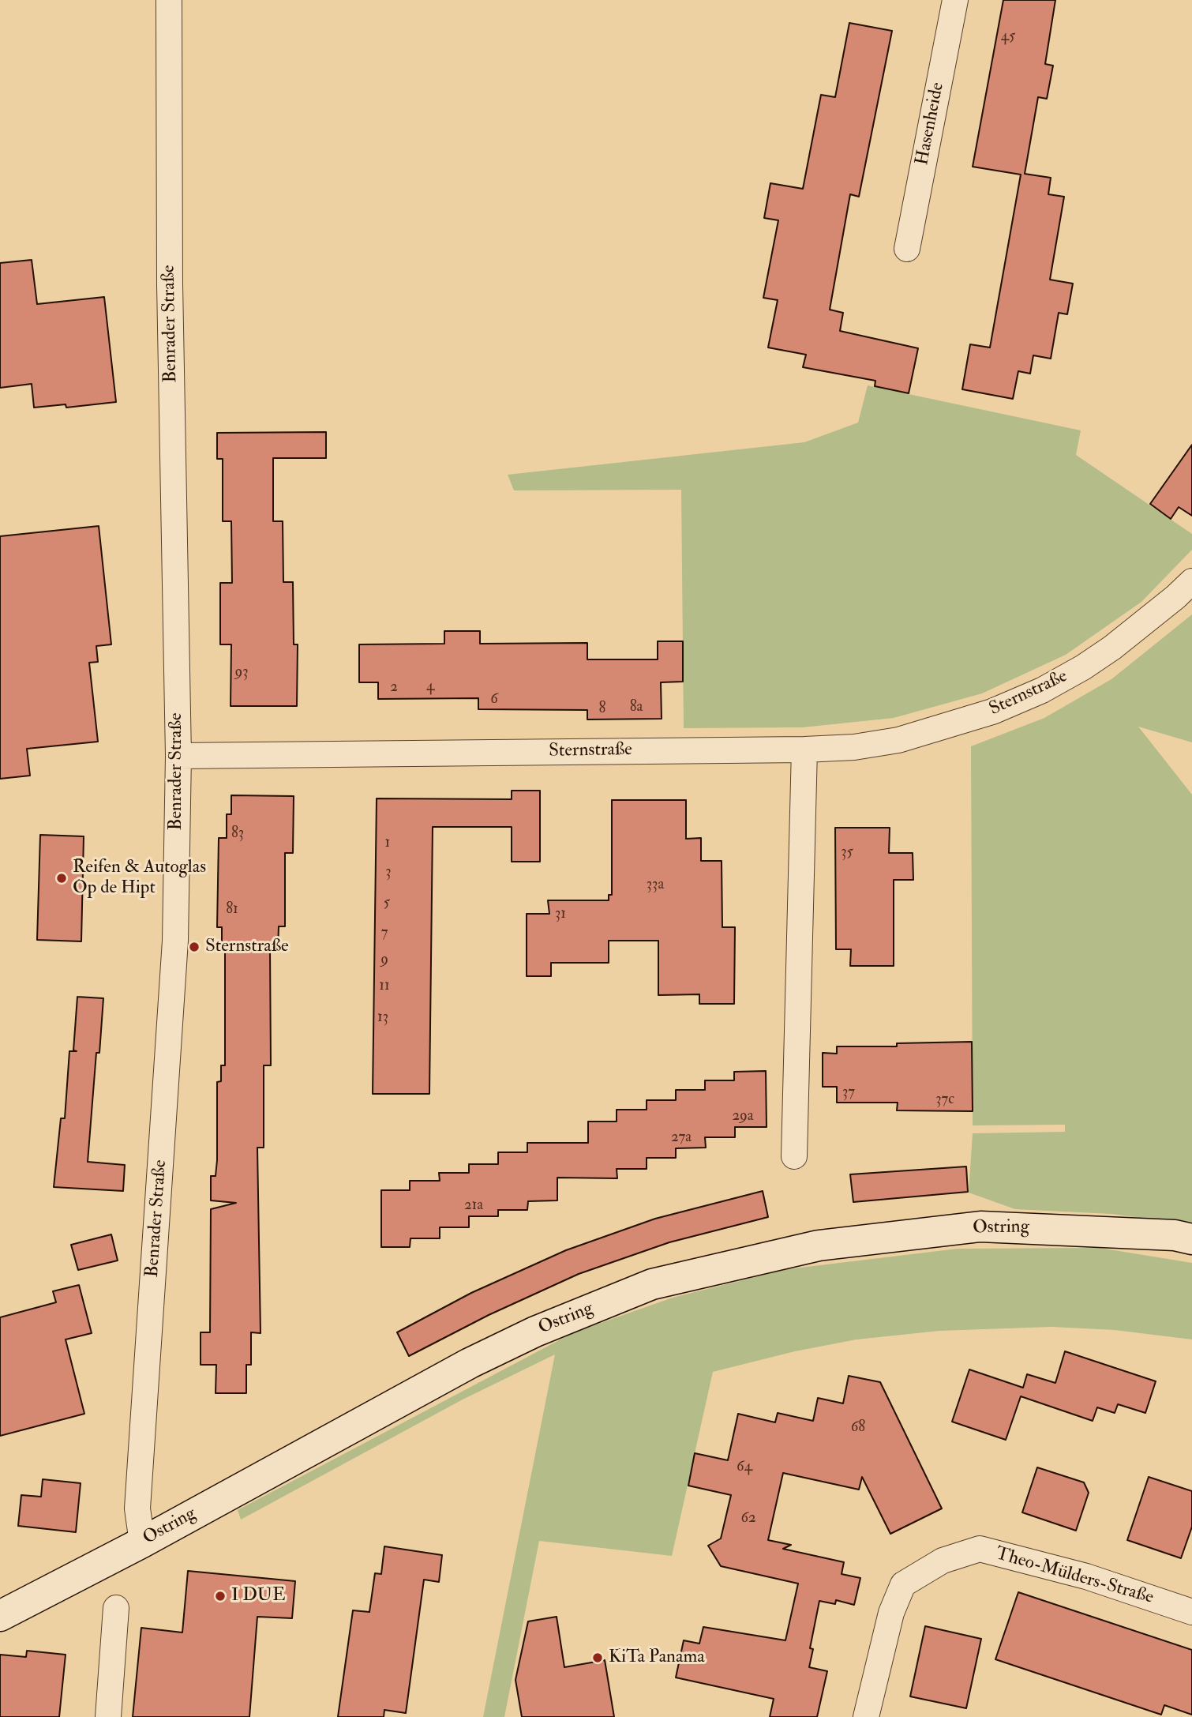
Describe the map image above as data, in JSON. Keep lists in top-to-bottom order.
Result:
{
  "streets": {
    "main road": ["Ostring"],
    "street": [
      "Hasenheide",
      "Benrader Straße",
      "Sternstraße",
      "Theo-Mülders-Straße"
    ]
  },
  "crossings": [
    ["Benrader Straße", "Sternstraße"],
    ["Benrader Straße", "Ostring"]
  ],
  "places": [
    "Reifen & Autoglas Op de Hipt",
    "Sternstraße",
    "I DUE",
    "KiTa Panama"
  ],
  "house_numbers": [
    "45",
    "93",
    "4",
    "2",
    "6",
    "8a",
    "8",
    "83",
    "1",
    "35",
    "3",
    "33a",
    "5",
    "81",
    "31",
    "7",
    "9",
    "11",
    "13",
    "37",
    "37c",
    "29a",
    "27a",
    "21a",
    "68",
    "64",
    "62"
  ]
}
